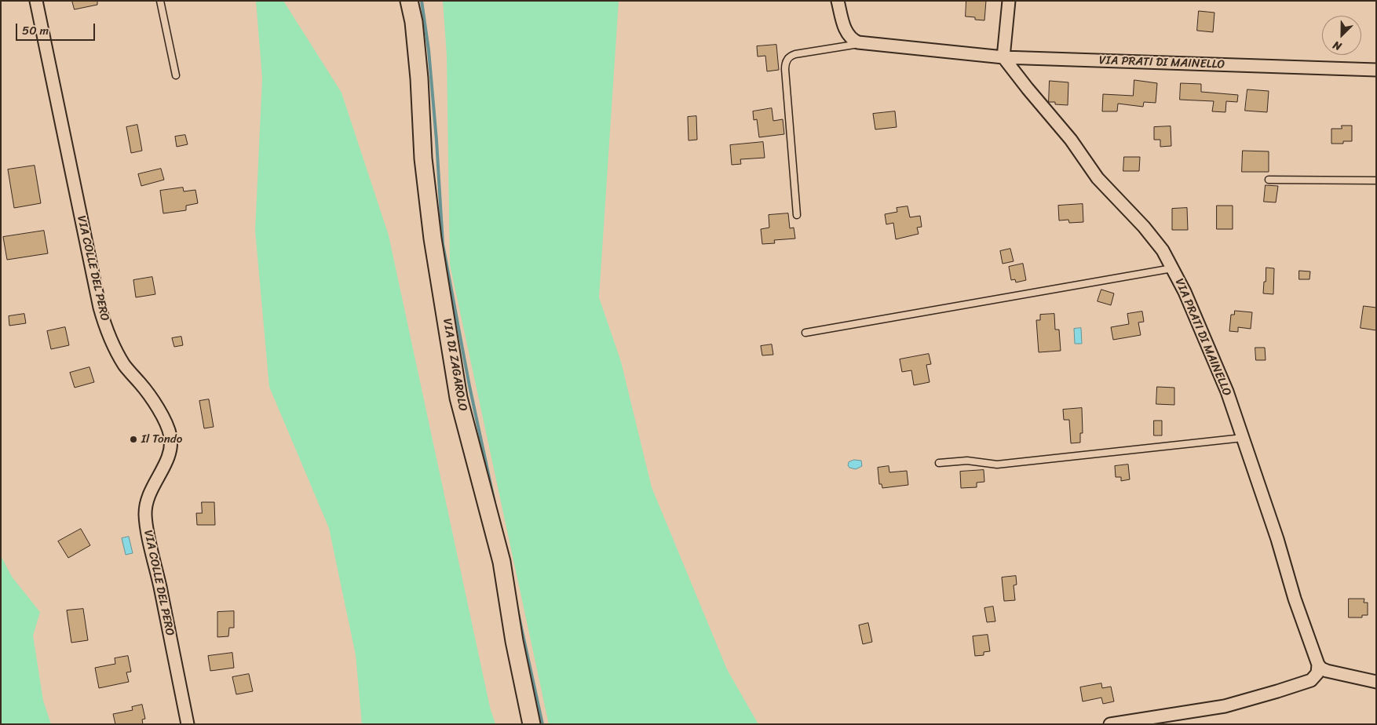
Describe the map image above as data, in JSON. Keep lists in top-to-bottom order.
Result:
{
  "streets": {
    "main road": ["VIA DI ZAGAROLO"],
    "street": ["VIA PRATI DI MAINELLO", "VIA COLLE DEL PERO"]
  },
  "places": ["Il Tondo"],
  "scale_bar": "50 m",
  "north": "bottom left"
}
